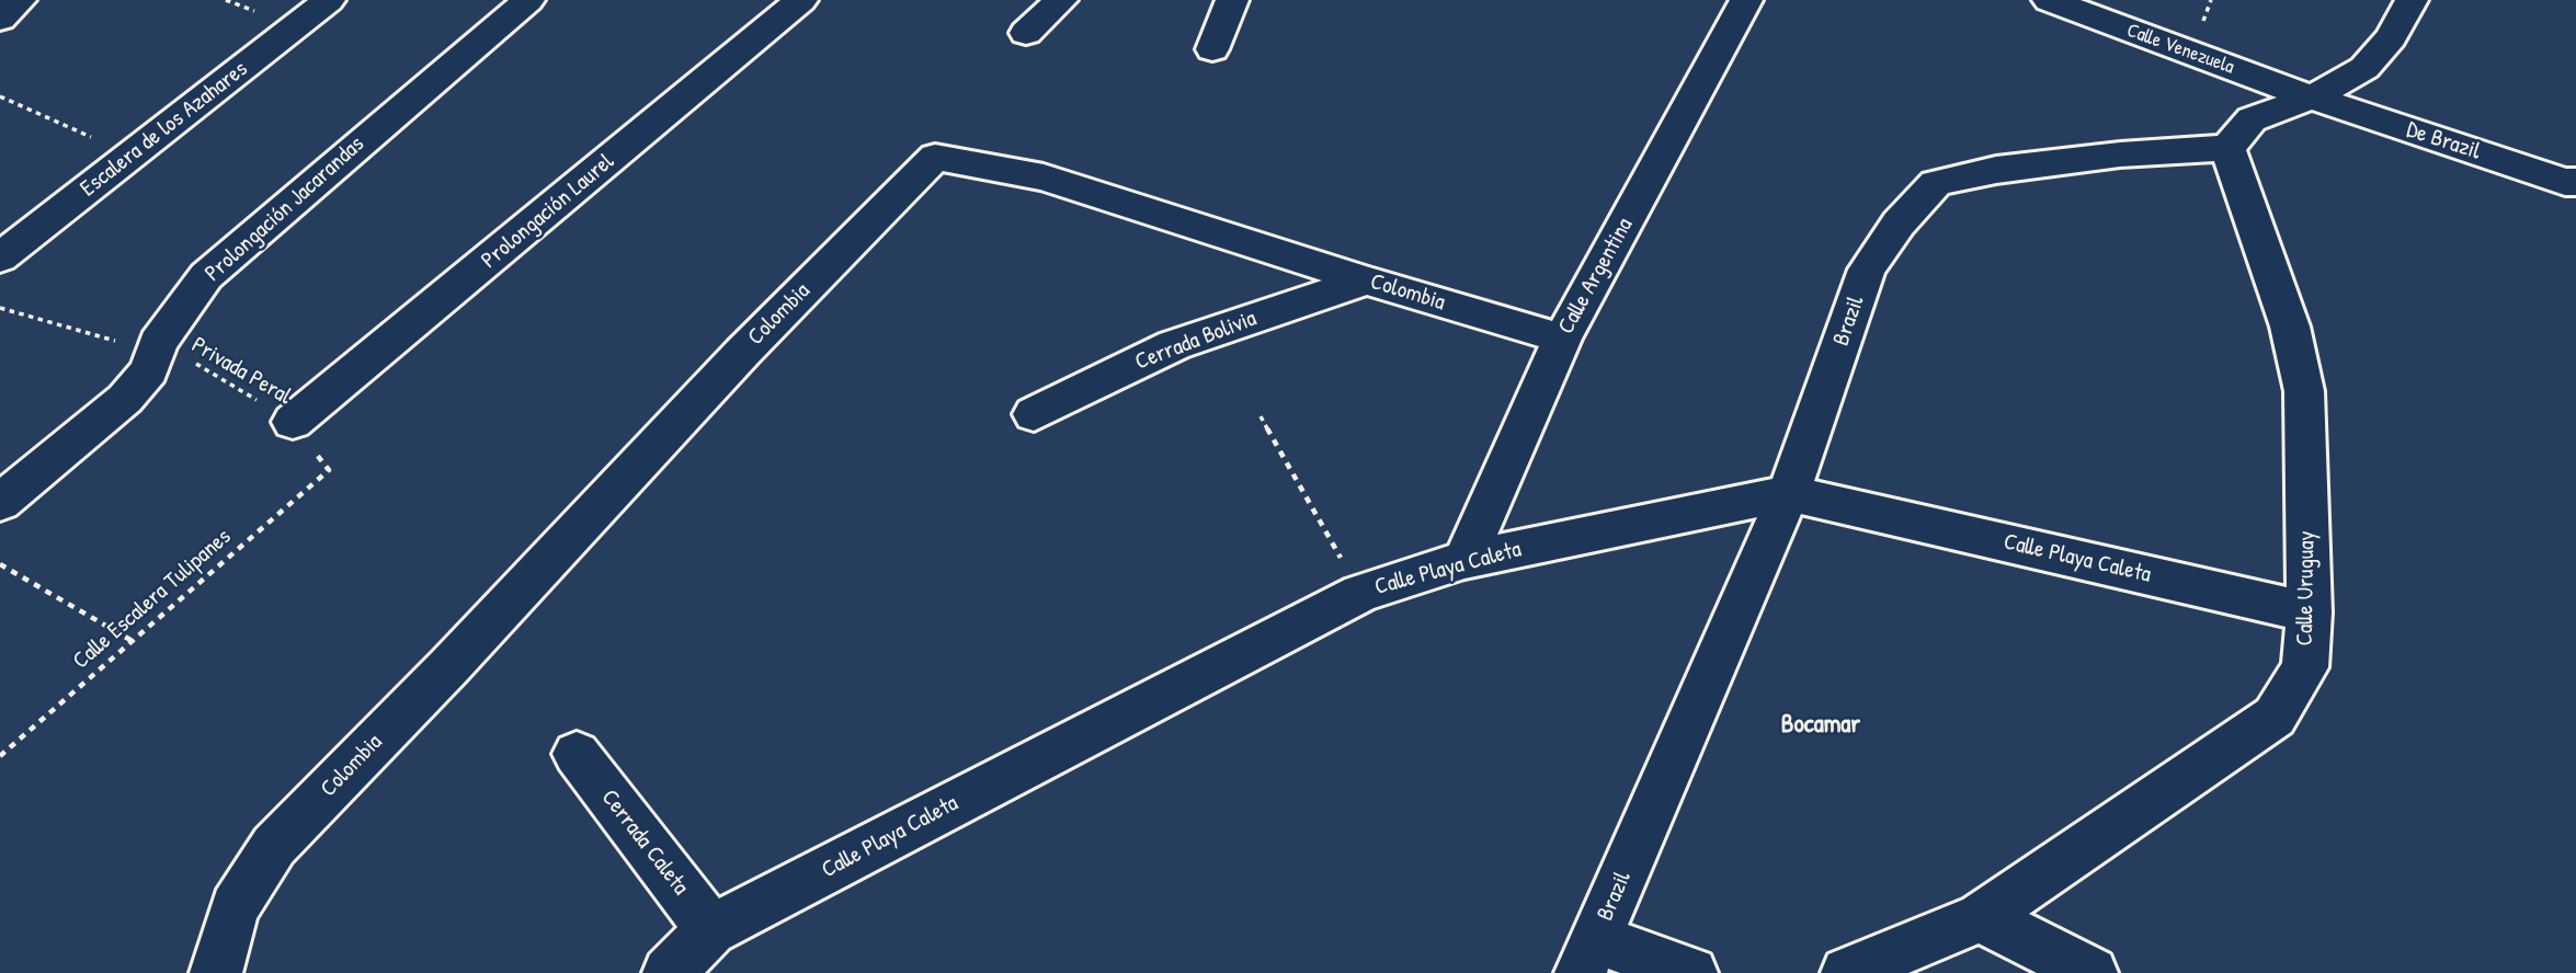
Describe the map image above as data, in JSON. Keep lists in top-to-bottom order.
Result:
{
  "streets": {
    "street": [
      "Calle Venezuela",
      "Escalera de los Azahares",
      "De Brazil",
      "Prolongación Jacarandas",
      "Prolongación Laurel",
      "Calle Argentina",
      "Colombia",
      "Brazil",
      "Cerrada Bolivia",
      "Calle Playa Caleta",
      "Calle Uruguay",
      "Cerrada Caleta"
    ],
    "path": ["Privada Peral", "Calle Escalera Tulipanes"]
  },
  "crossings": [
    ["Calle Venezuela", "De Brazil"],
    ["Prolongación Jacarandas", "Privada Peral"],
    ["Prolongación Laurel", "Privada Peral"],
    ["Calle Argentina", "Colombia"],
    ["Calle Argentina", "Calle Playa Caleta"],
    ["Colombia", "Cerrada Bolivia"],
    ["Brazil", "Calle Playa Caleta"],
    ["Brazil", "Calle Uruguay"],
    ["Privada Peral", "Calle Escalera Tulipanes"],
    ["Calle Playa Caleta", "Calle Uruguay"],
    ["Calle Playa Caleta", "Cerrada Caleta"]
  ],
  "districts": ["Bocamar"]
}
